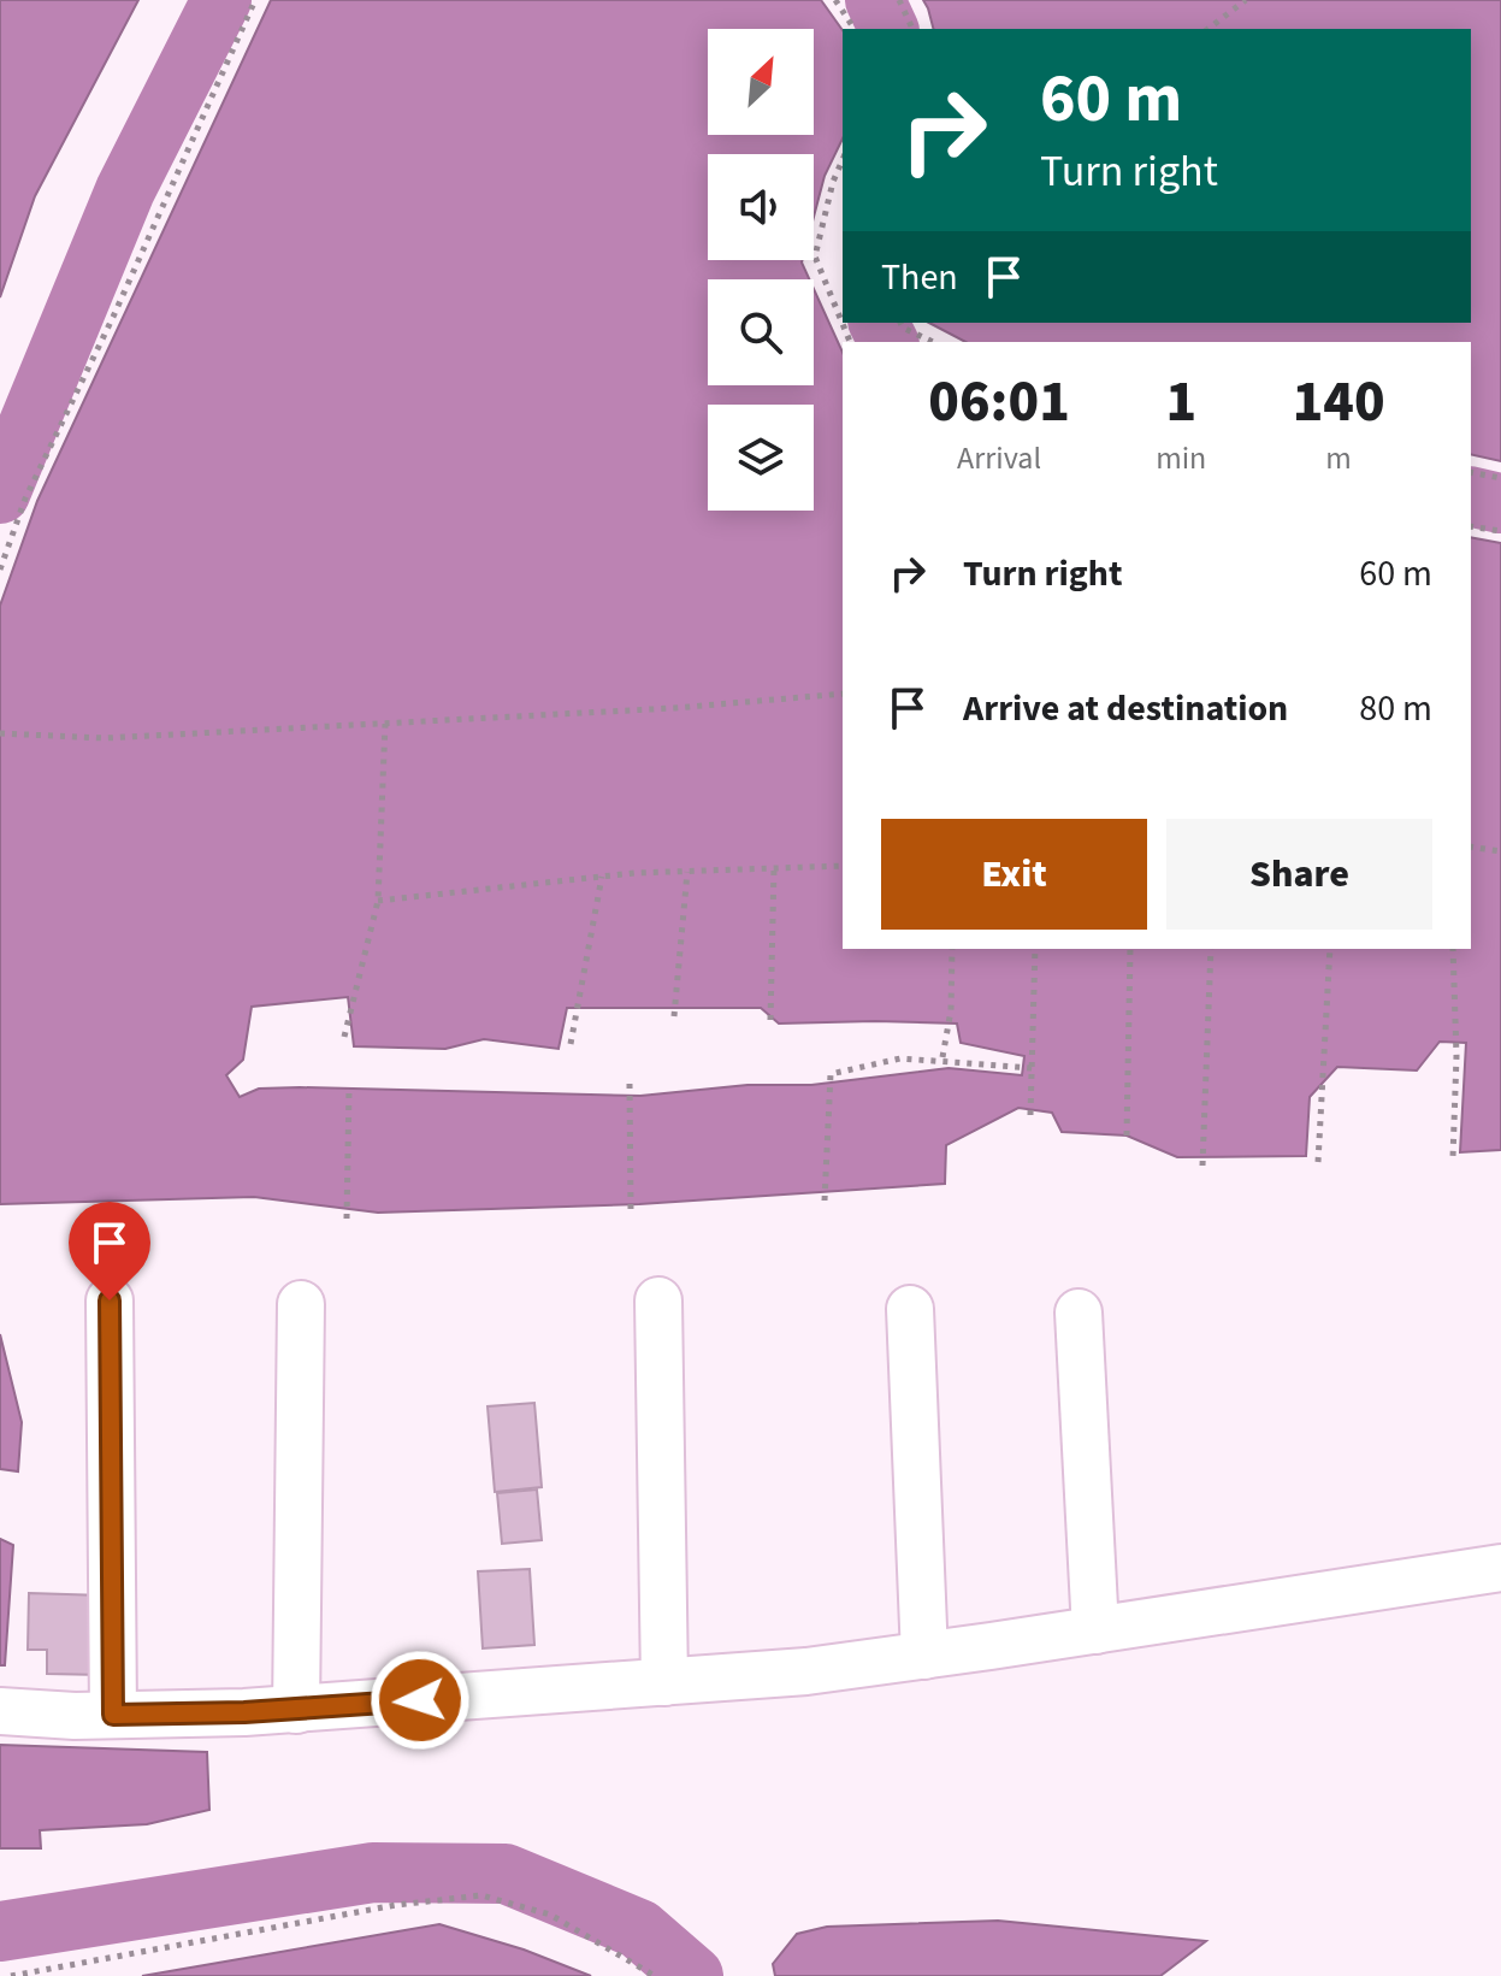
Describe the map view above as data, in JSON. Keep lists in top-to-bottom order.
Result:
{
  "north": "top right",
  "page": {
    "turn": ["60 m", "Turn right"],
    "then": "Then",
    "eta": [
      "06:01",
      "Arrival",
      "1",
      "min",
      "140",
      "m"
    ],
    "list": [
      {
        "name": "Turn right",
        "value": "60 m"
      },
      {
        "name": "Arrive at destination",
        "value": "80 m"
      }
    ],
    "buttons": ["Exit", "Share"]
  }
}
